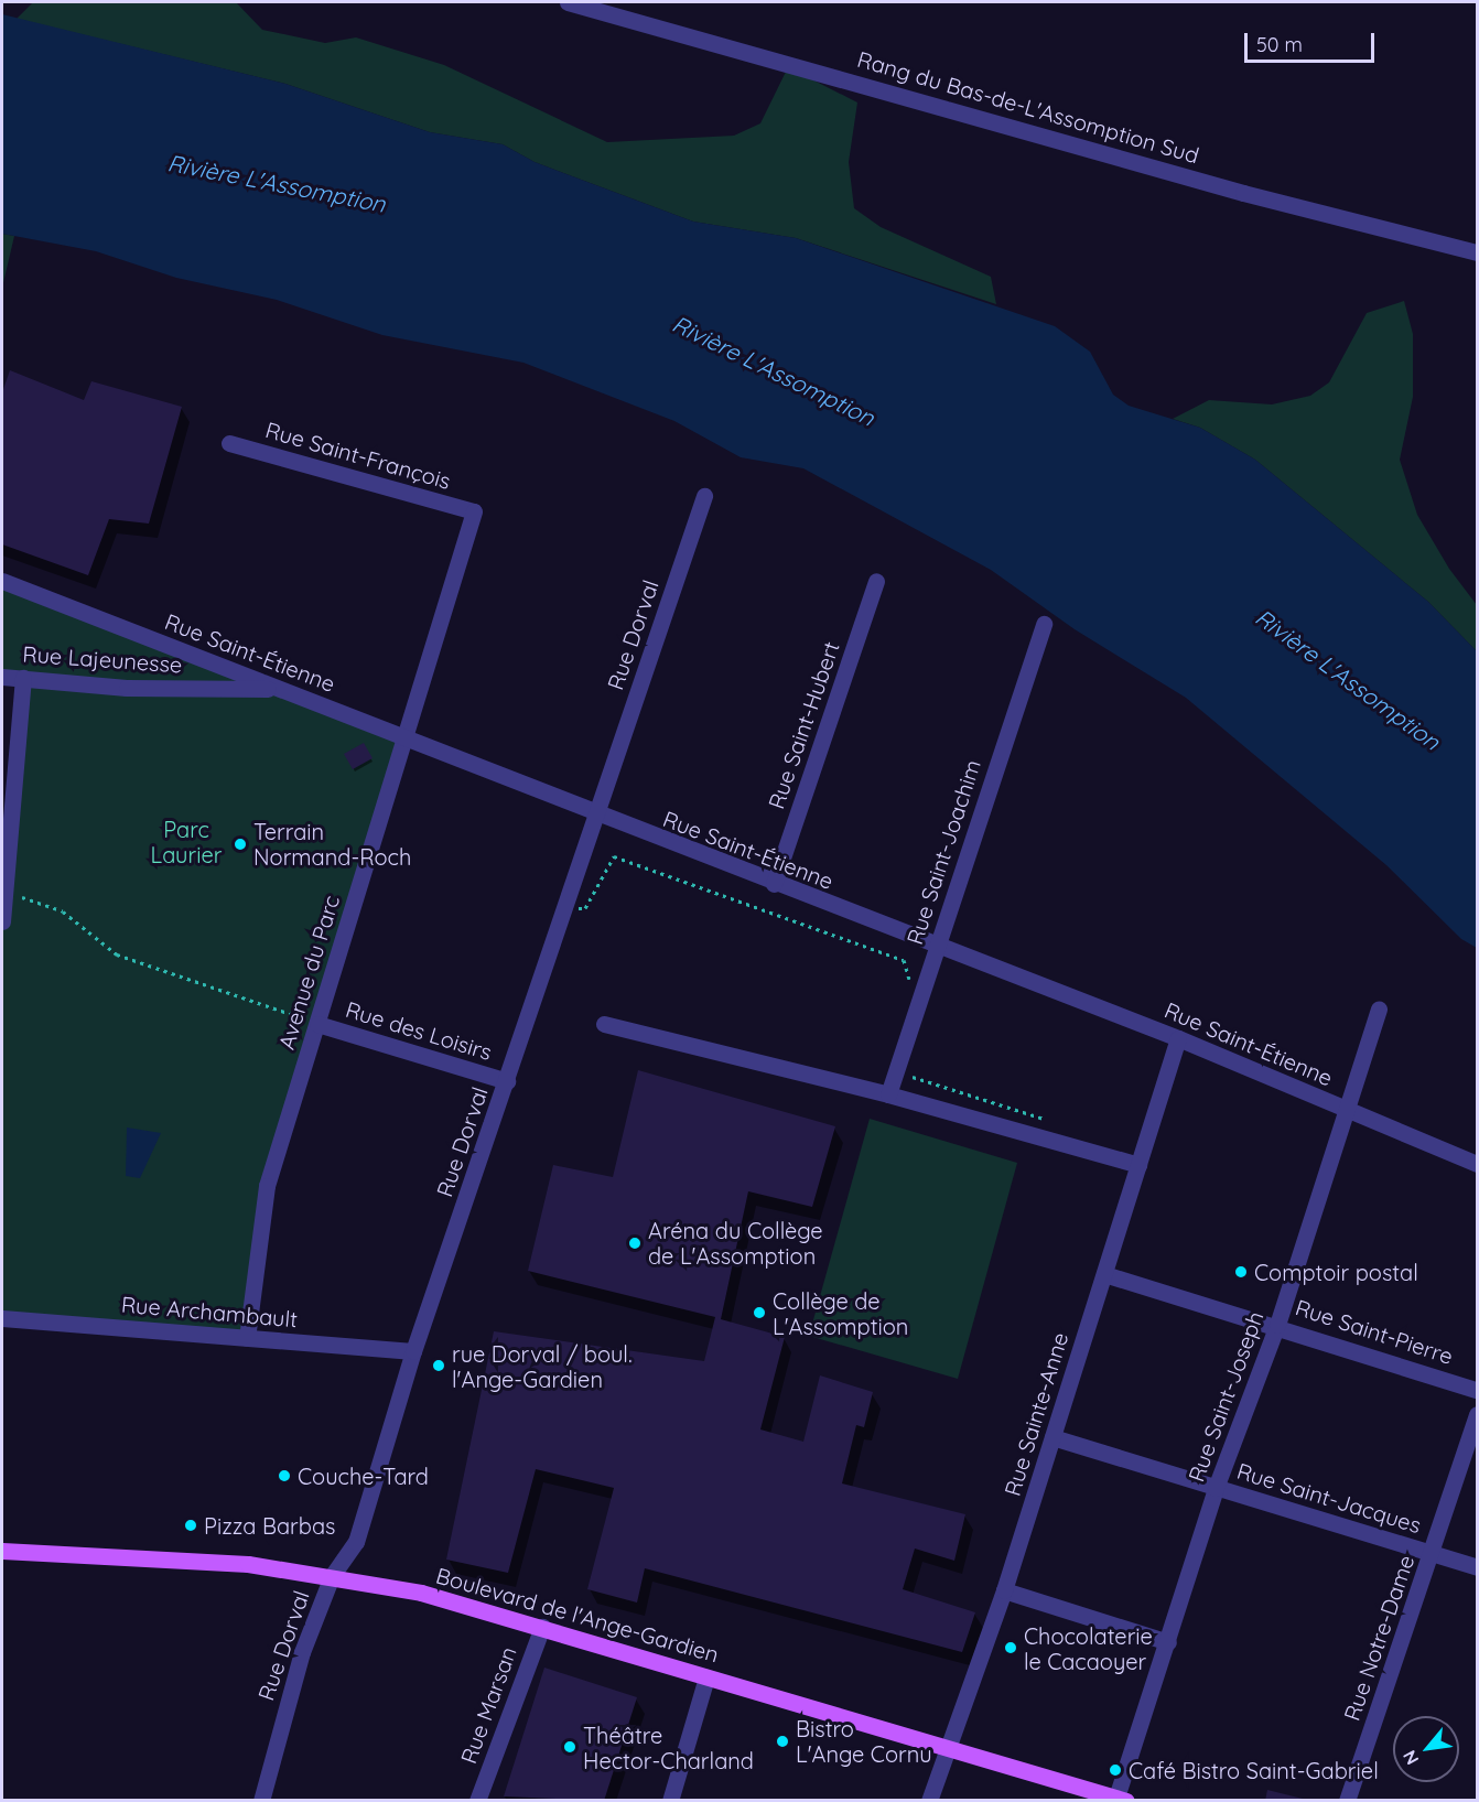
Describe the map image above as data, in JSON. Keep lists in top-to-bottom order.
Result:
{
  "streets": {
    "main road": ["Boulevard de l'Ange-Gardien"],
    "street": [
      "Rang du Bas-de-L'Assomption Sud",
      "Rue Saint-François",
      "Rue Dorval",
      "Rue Saint-Étienne",
      "Rue Lajeunesse",
      "Rue Saint-Hubert",
      "Rue Saint-Joachim",
      "Avenue du Parc",
      "Rue des Loisirs",
      "Rue Archambault",
      "Rue Saint-Pierre",
      "Rue Saint-Joseph",
      "Rue Sainte-Anne",
      "Rue Saint-Jacques",
      "Rue Notre-Dame",
      "Rue Marsan"
    ]
  },
  "crossings": [
    ["Rue Saint-François", "Avenue du Parc"],
    ["Rue Dorval", "Rue Saint-Étienne"],
    ["Rue Dorval", "Rue des Loisirs"],
    ["Rue Dorval", "Rue Archambault"],
    ["Rue Dorval", "Boulevard de l'Ange-Gardien"],
    ["Rue Saint-Étienne", "Rue Lajeunesse"],
    ["Rue Saint-Étienne", "Rue Saint-Hubert"],
    ["Rue Saint-Étienne", "Rue Saint-Joachim"],
    ["Rue Saint-Étienne", "Avenue du Parc"],
    ["Rue Saint-Étienne", "Rue Saint-Joseph"],
    ["Rue Saint-Étienne", "Rue Sainte-Anne"],
    ["Avenue du Parc", "Rue des Loisirs"],
    ["Avenue du Parc", "Rue Archambault"],
    ["Rue Saint-Pierre", "Rue Saint-Joseph"],
    ["Rue Saint-Pierre", "Rue Sainte-Anne"],
    ["Rue Saint-Joseph", "Rue Saint-Jacques"],
    ["Rue Saint-Joseph", "Boulevard de l'Ange-Gardien"],
    ["Rue Sainte-Anne", "Rue Saint-Jacques"],
    ["Rue Sainte-Anne", "Boulevard de l'Ange-Gardien"],
    ["Rue Saint-Jacques", "Rue Notre-Dame"],
    ["Boulevard de l'Ange-Gardien", "Rue Marsan"]
  ],
  "water": ["Rivière L'Assomption"],
  "parks": ["Parc Laurier"],
  "places": [
    "Terrain Normand-Roch",
    "Aréna du Collège de L'Assomption",
    "Comptoir postal",
    "Collège de L'Assomption",
    "rue Dorval / boul. l'Ange-Gardien",
    "Couche-Tard",
    "Pizza Barbas",
    "Chocolaterie le Cacaoyer",
    "Bistro L'Ange Cornu",
    "Théâtre Hector-Charland",
    "Café Bistro Saint-Gabriel"
  ],
  "scale_bar": "50 m",
  "north": "bottom left"
}
